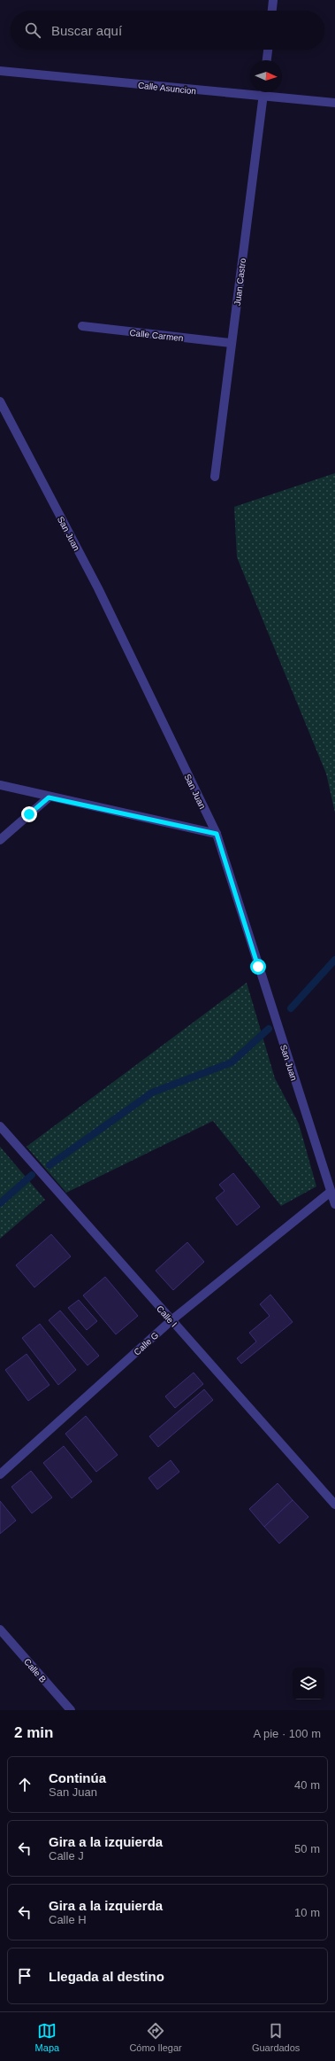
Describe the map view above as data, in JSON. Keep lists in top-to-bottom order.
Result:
{
  "streets": {
    "street": [
      "Calle Asuncion",
      "Juan Castro",
      "Calle Carmen",
      "San Juan",
      "Calle I",
      "Calle G",
      "Calle B"
    ]
  },
  "crossings": [
    ["Calle Asuncion", "Juan Castro"],
    ["Juan Castro", "Calle Carmen"],
    ["San Juan", "Calle G"],
    ["Calle I", "Calle G"]
  ],
  "north": "right",
  "page": {
    "search": "Buscar aquí",
    "heading": ["2 min", "A pie · 100 m"],
    "list": [
      ["Continúa", "San Juan", "40 m"],
      ["Gira a la izquierda", "Calle J", "50 m"],
      ["Gira a la izquierda", "Calle H", "10 m"],
      "Llegada al destino"
    ],
    "nav": ["Mapa", "Cómo llegar", "Guardados"]
  }
}
